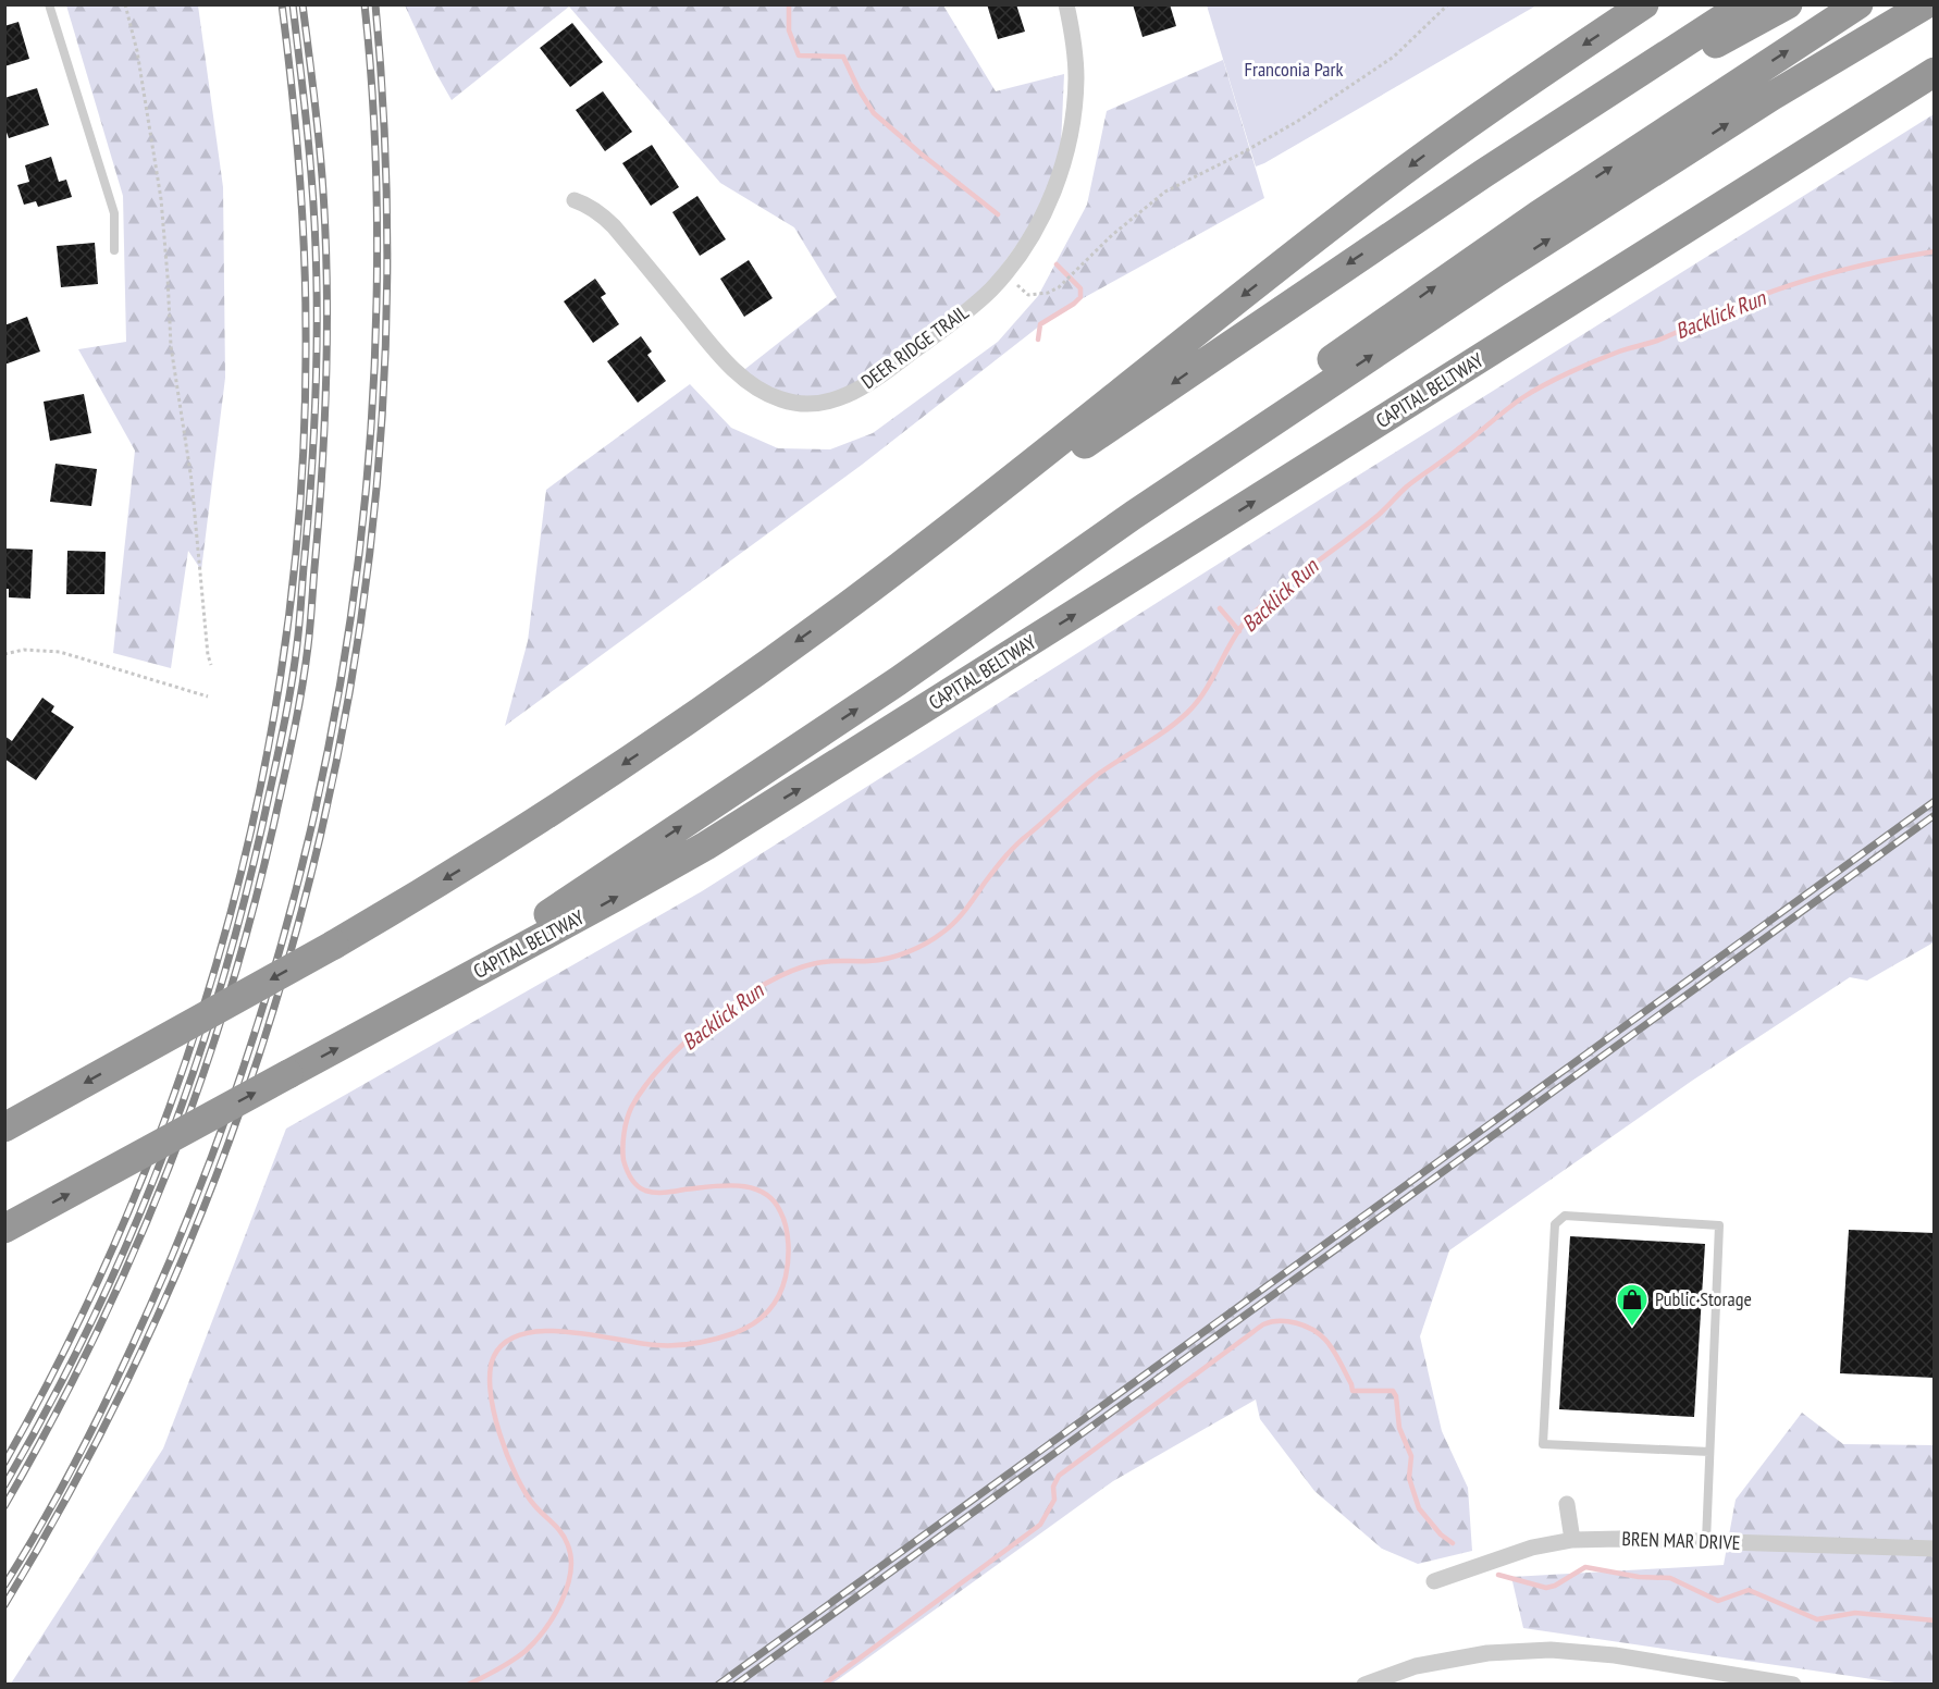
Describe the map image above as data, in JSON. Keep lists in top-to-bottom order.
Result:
{
  "streets": {
    "highway": ["CAPITAL BELTWAY"],
    "street": ["DEER RIDGE TRAIL", "BREN MAR DRIVE"]
  },
  "water": ["Backlick Run"],
  "parks": ["Franconia Park"],
  "places": {
    "shop": ["Public Storage"]
  }
}
